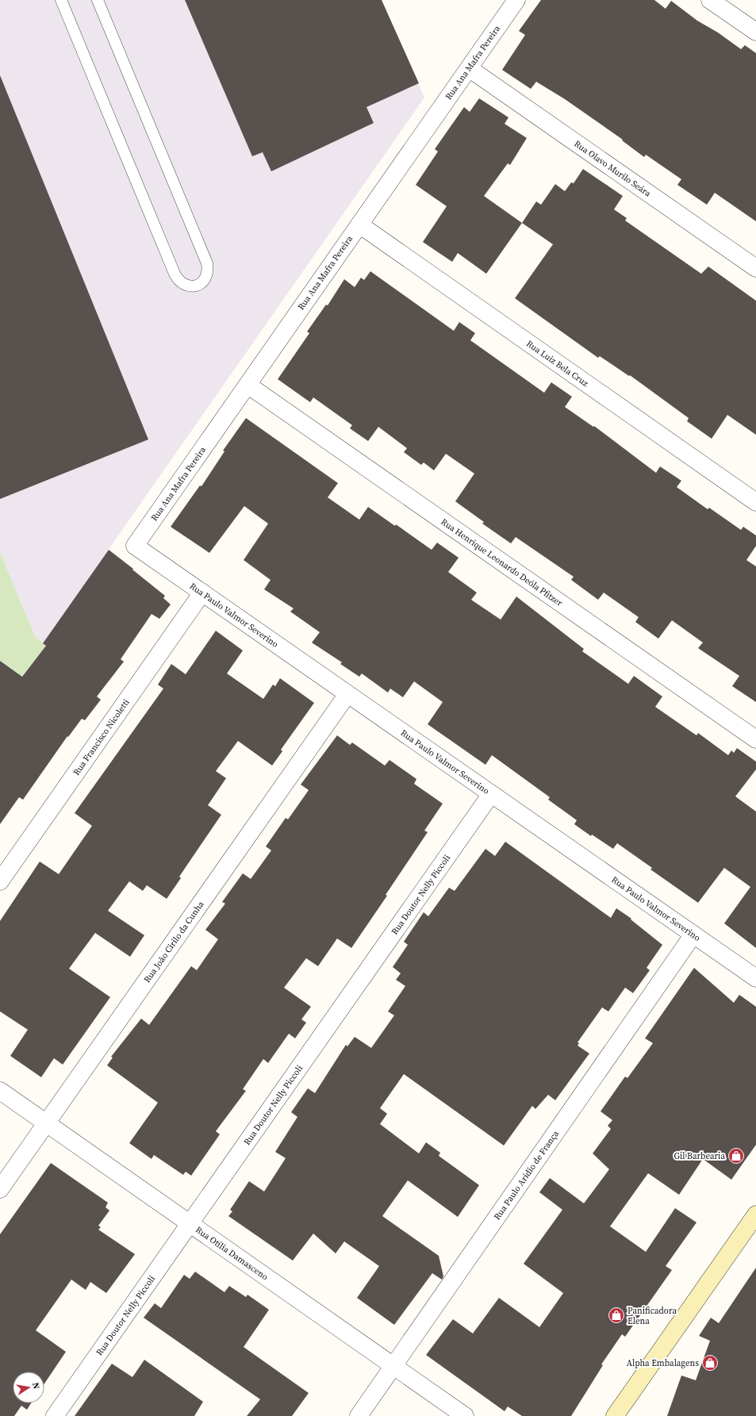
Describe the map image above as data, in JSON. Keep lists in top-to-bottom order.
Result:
{
  "streets": {
    "street": [
      "Rua Ana Mafra Pereira",
      "Rua Olavo Murilo Seára",
      "Rua Luiz Bela Cruz",
      "Rua Henrique Leonardo Deóla Pfitzer",
      "Rua Paulo Valmor Severino",
      "Rua Francisco Nicoletti",
      "Rua Doutor Nelly Piccoli",
      "Rua João Cirilo da Cunha",
      "Rua Paulo Arídio de França",
      "Rua Otília Damasceno"
    ]
  },
  "crossings": [
    ["Rua Ana Mafra Pereira", "Rua Olavo Murilo Seára"],
    ["Rua Ana Mafra Pereira", "Rua Luiz Bela Cruz"],
    ["Rua Ana Mafra Pereira", "Rua Henrique Leonardo Deóla Pfitzer"],
    ["Rua Ana Mafra Pereira", "Rua Paulo Valmor Severino"],
    ["Rua Paulo Valmor Severino", "Rua Francisco Nicoletti"],
    ["Rua Paulo Valmor Severino", "Rua Doutor Nelly Piccoli"],
    ["Rua Paulo Valmor Severino", "Rua João Cirilo da Cunha"],
    ["Rua Paulo Valmor Severino", "Rua Paulo Arídio de França"],
    ["Rua Doutor Nelly Piccoli", "Rua Otília Damasceno"],
    ["Rua João Cirilo da Cunha", "Rua Otília Damasceno"],
    ["Rua Paulo Arídio de França", "Rua Otília Damasceno"]
  ],
  "places": {
    "shop": ["Gil Barbearia", "Panificadora Elena", "Alpha Embalagens"]
  },
  "north": "right"
}
